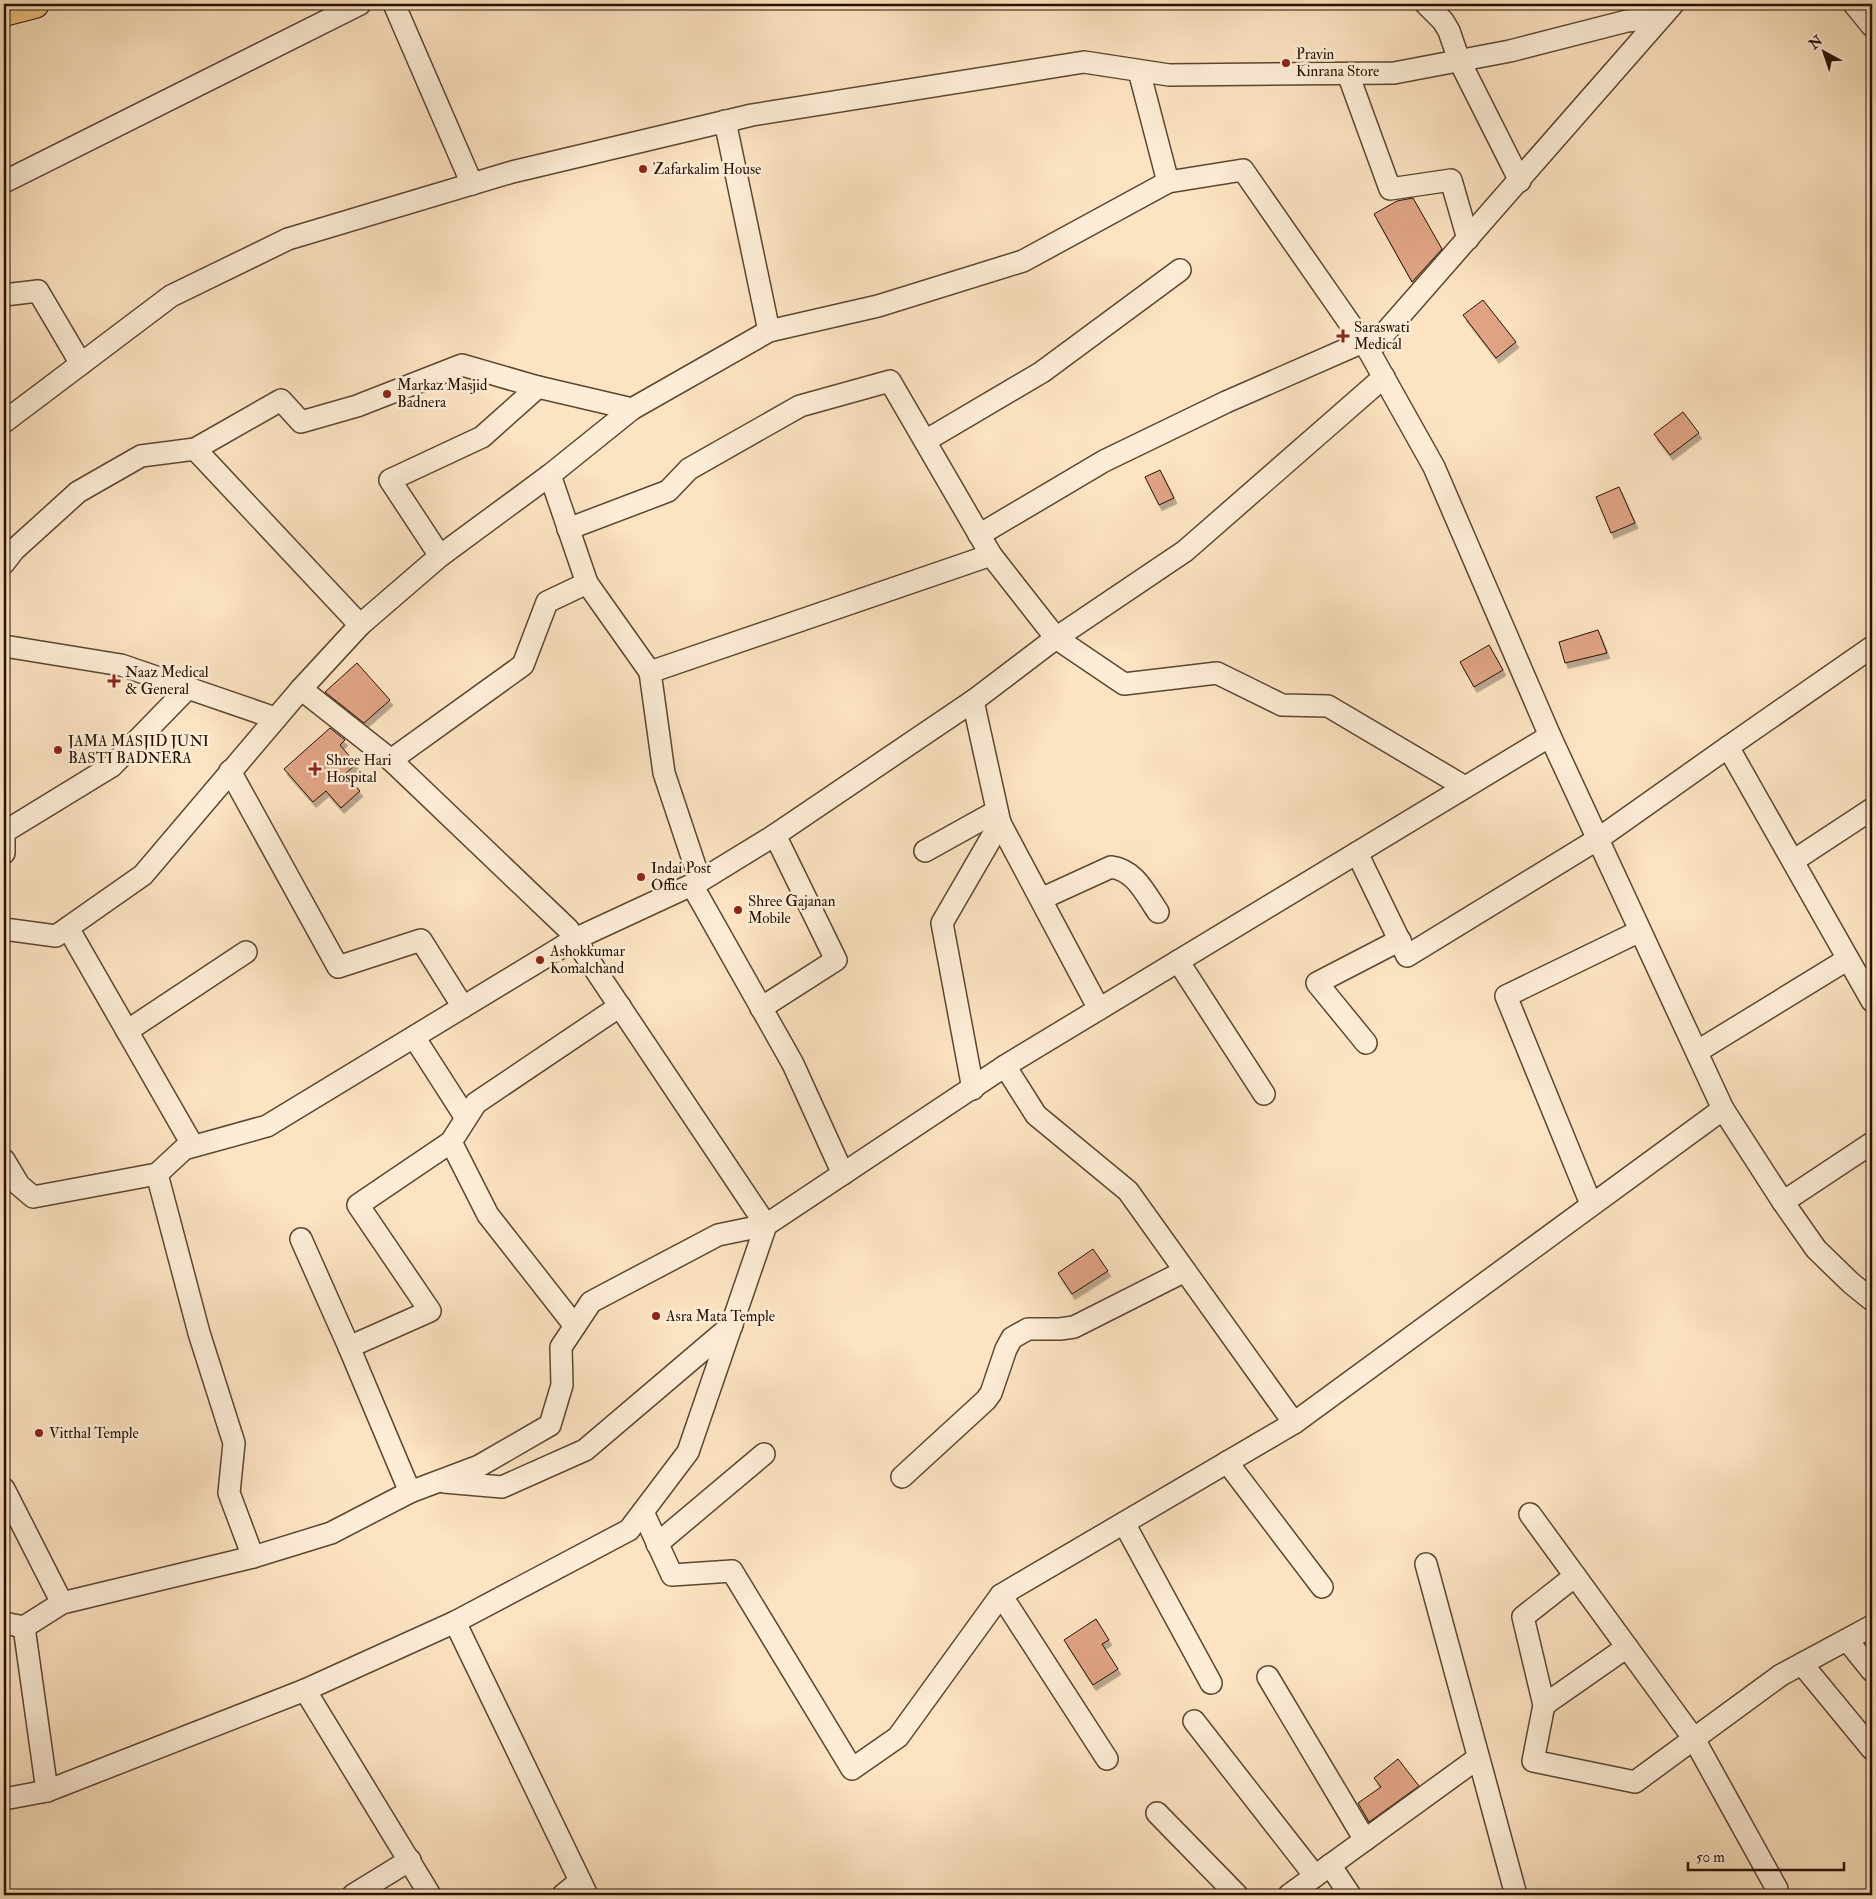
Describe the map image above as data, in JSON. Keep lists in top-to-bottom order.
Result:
{
  "places": {
    "other": [
      "Pravin Kinrana Store",
      "Zafarkalim House",
      "Markaz Masjid Badnera",
      "JAMA MASJID JUNI BASTI BADNERA",
      "Indai Post Office",
      "Shree Gajanan Mobile",
      "Ashokkumar Komalchand",
      "Asra Mata Temple",
      "Vitthal Temple"
    ],
    "health": ["Saraswati Medical", "Naaz Medical & General", "Shree Hari Hospital"]
  },
  "scale_bar": "50 m",
  "north": "top left"
}
